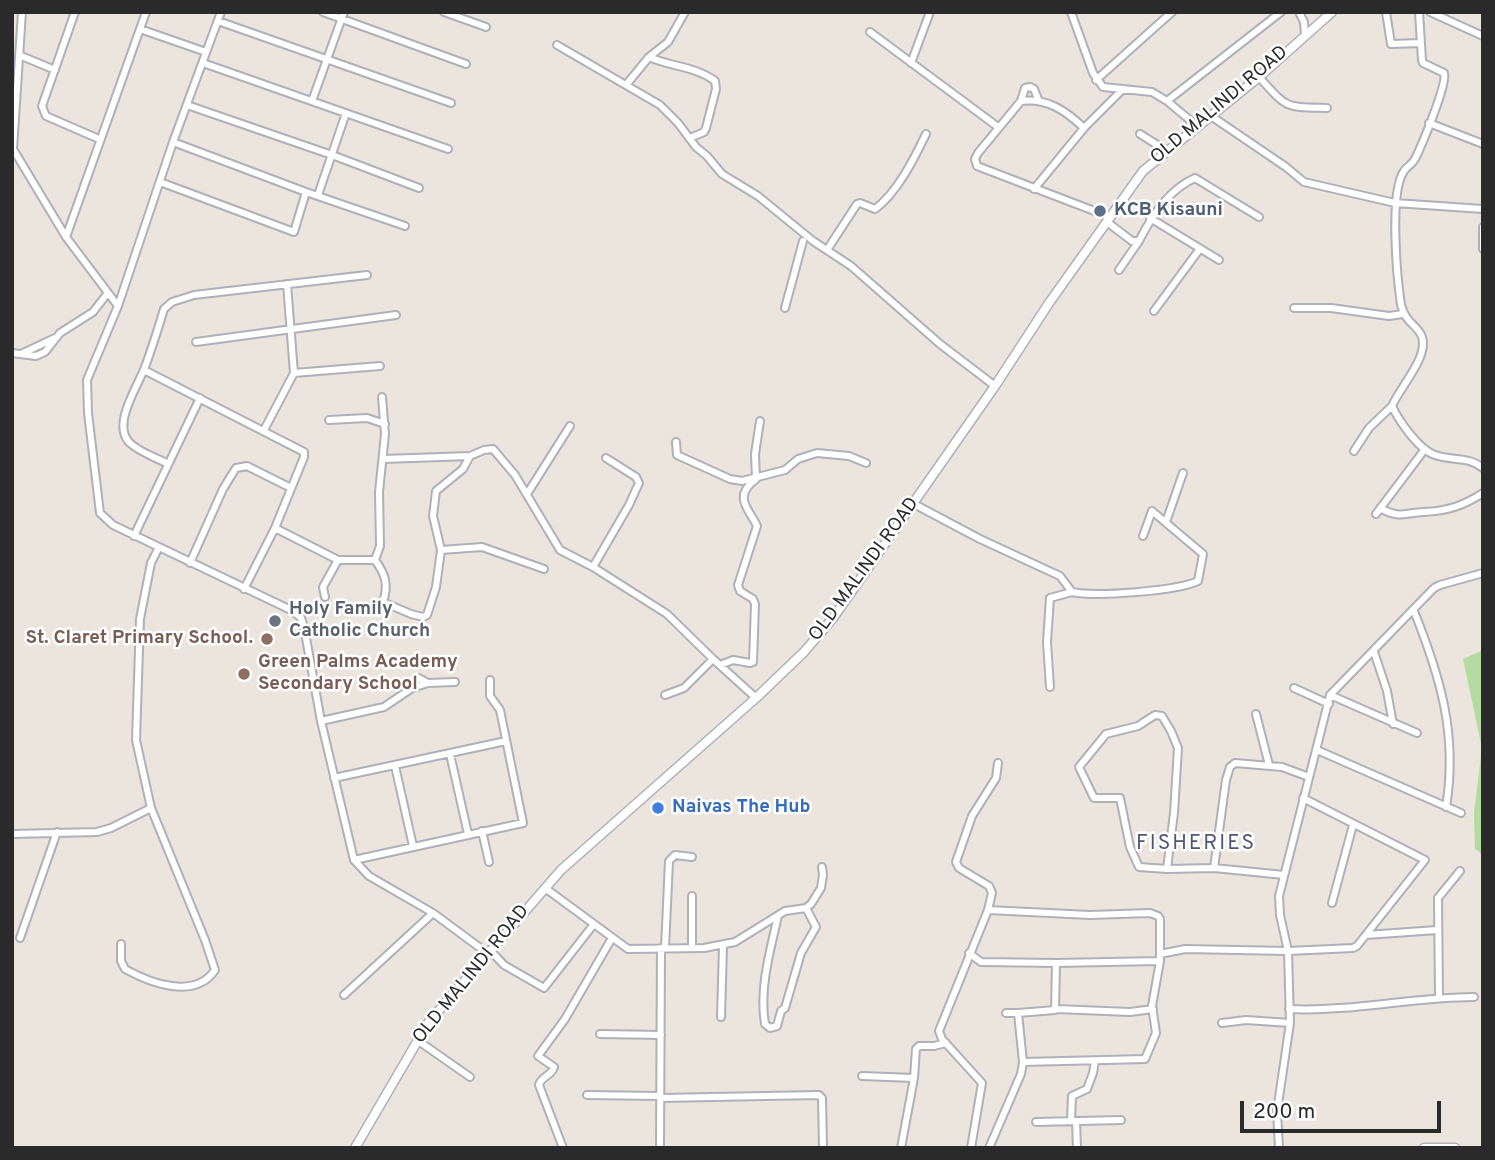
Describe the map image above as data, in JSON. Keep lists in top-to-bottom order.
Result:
{
  "streets": {
    "main road": ["OLD MALINDI ROAD"]
  },
  "districts": ["FISHERIES"],
  "places": [
    "KCB Kisauni",
    "Holy Family Catholic Church",
    "St. Claret Primary School.",
    "Green Palms Academy Secondary School",
    "Naivas The Hub"
  ],
  "scale_bar": "200 m"
}
